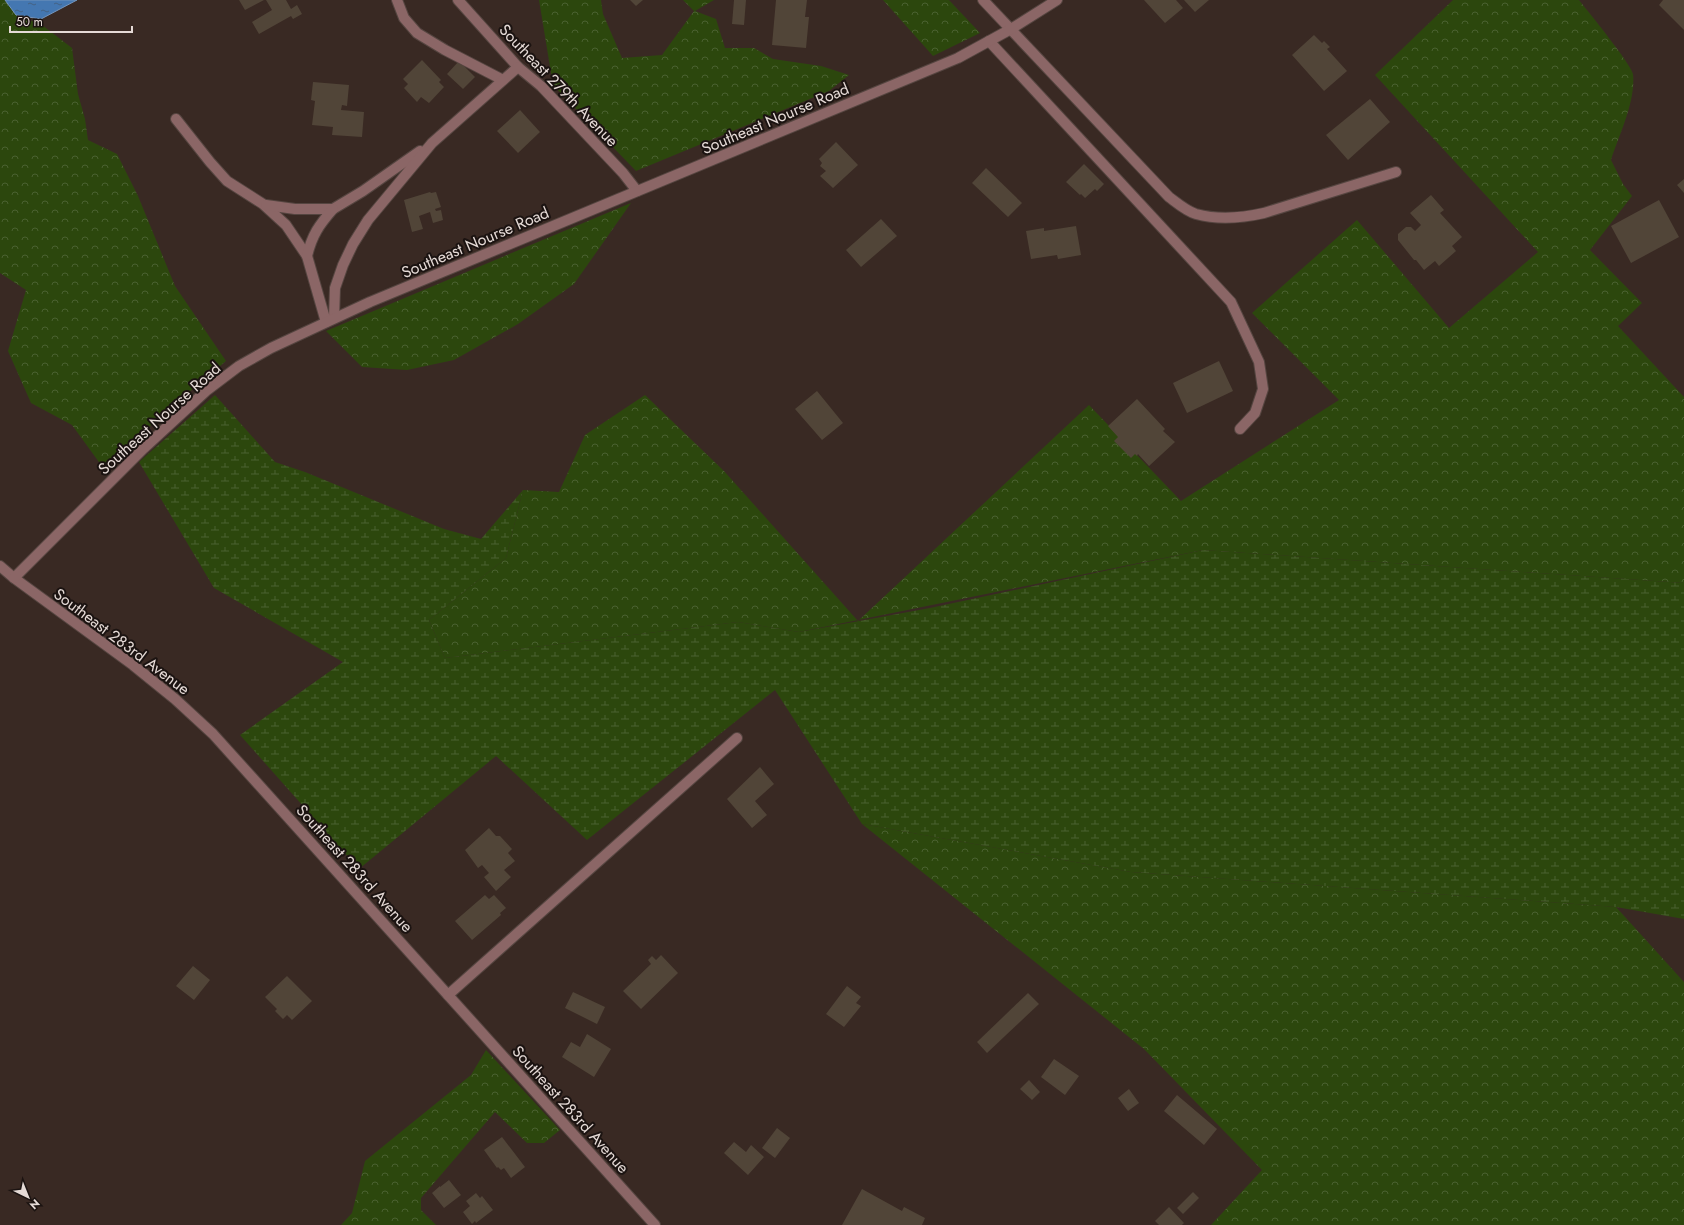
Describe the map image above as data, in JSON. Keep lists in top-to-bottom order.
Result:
{
  "streets": {
    "street": ["Southeast 279th Avenue", "Southeast Nourse Road", "Southeast 283rd Avenue"]
  },
  "crossings": [
    ["Southeast 279th Avenue", "Southeast Nourse Road"],
    ["Southeast Nourse Road", "Southeast 283rd Avenue"]
  ],
  "scale_bar": "50 m",
  "north": "bottom right"
}
